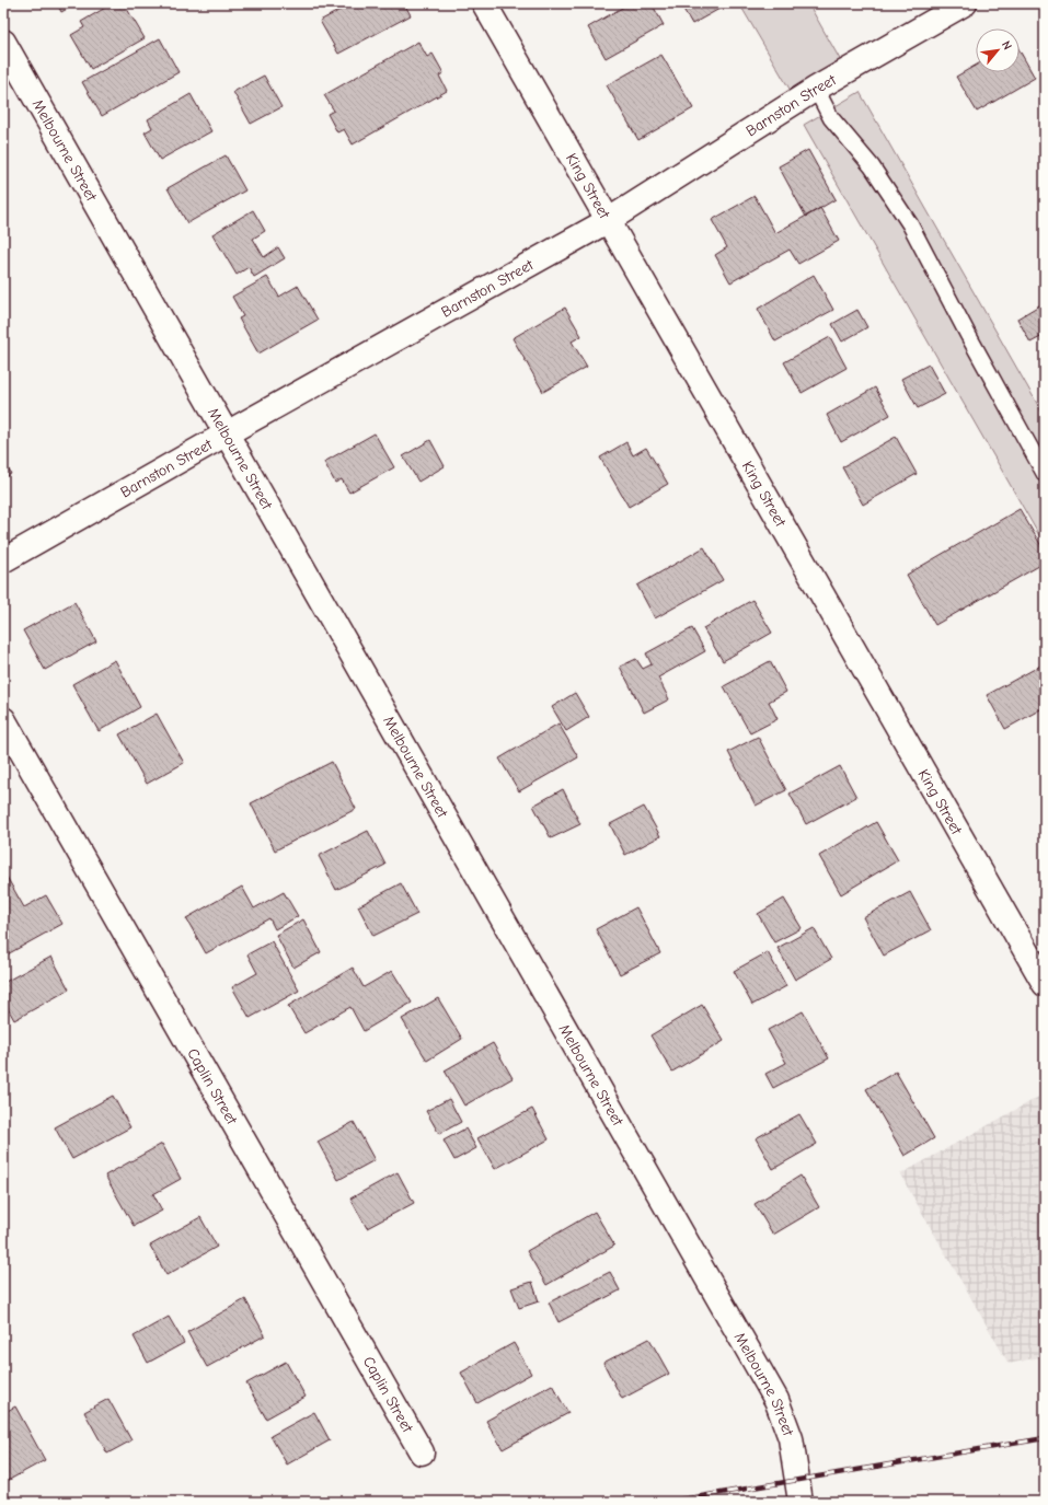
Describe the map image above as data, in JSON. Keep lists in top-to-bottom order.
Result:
{
  "streets": {
    "street": [
      "Barnston Street",
      "Melbourne Street",
      "King Street",
      "Caplin Street"
    ]
  },
  "crossings": [
    ["Barnston Street", "Melbourne Street"],
    ["Barnston Street", "King Street"]
  ],
  "north": "top right"
}
